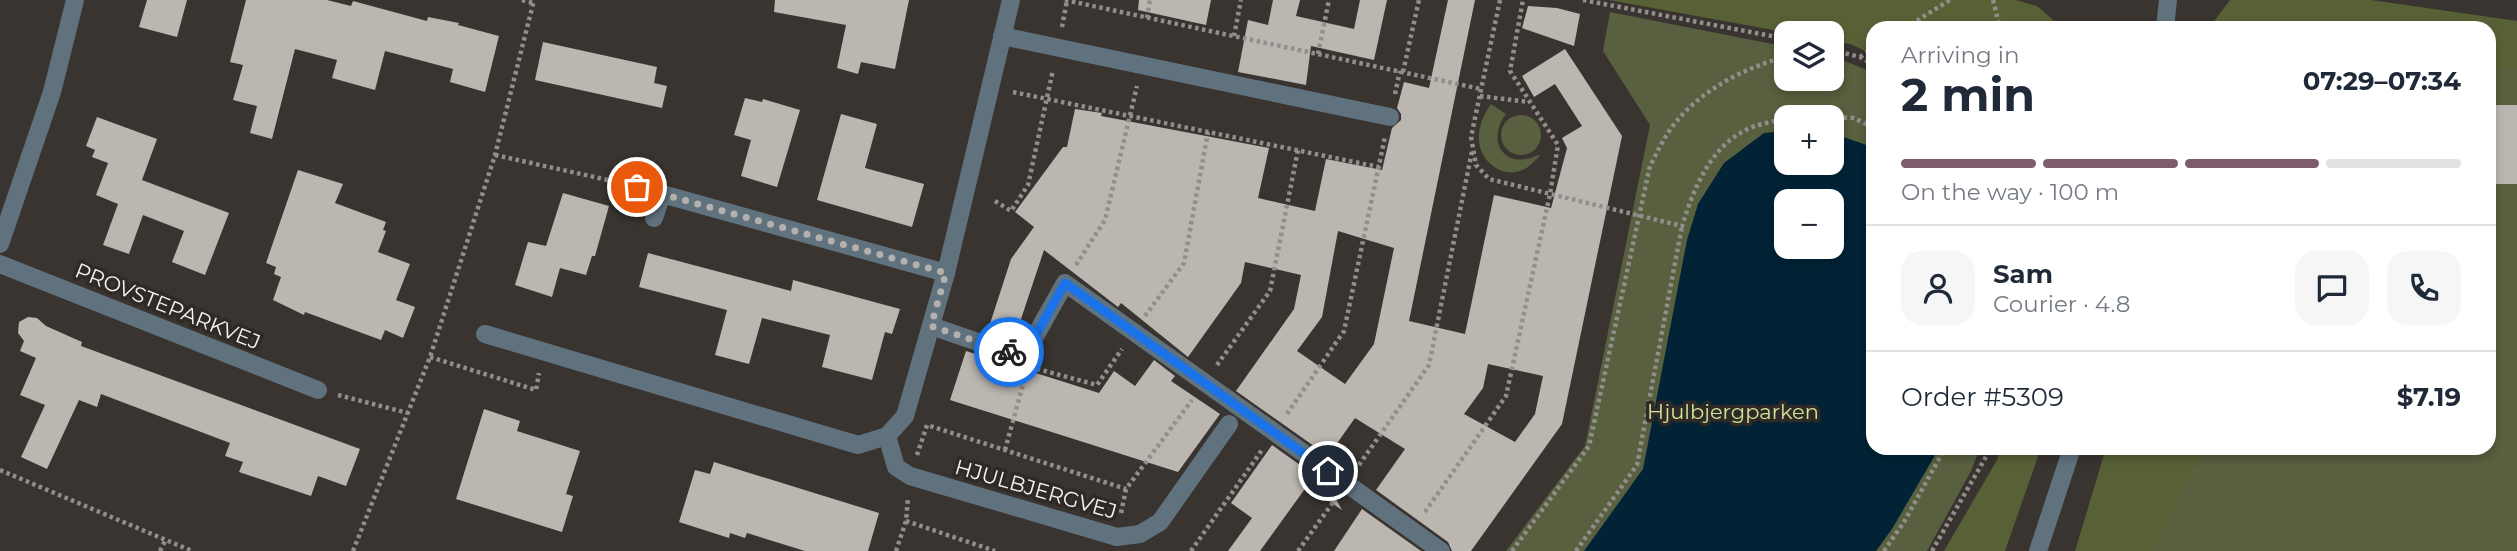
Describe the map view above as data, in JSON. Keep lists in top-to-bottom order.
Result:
{
  "streets": {
    "street": ["PROVSTEPARKVEJ", "HJULBJERGVEJ"]
  },
  "parks": ["Hjulbjergparken"],
  "page": {
    "map_buttons": ["+", "−"],
    "heading": ["2 min", "Arriving in", "07:29–07:34"],
    "panel": [
      "Sam",
      "Courier · 4.8",
      "Order #5309",
      "$7.19"
    ],
    "bar": "On the way · 100 m"
  }
}
